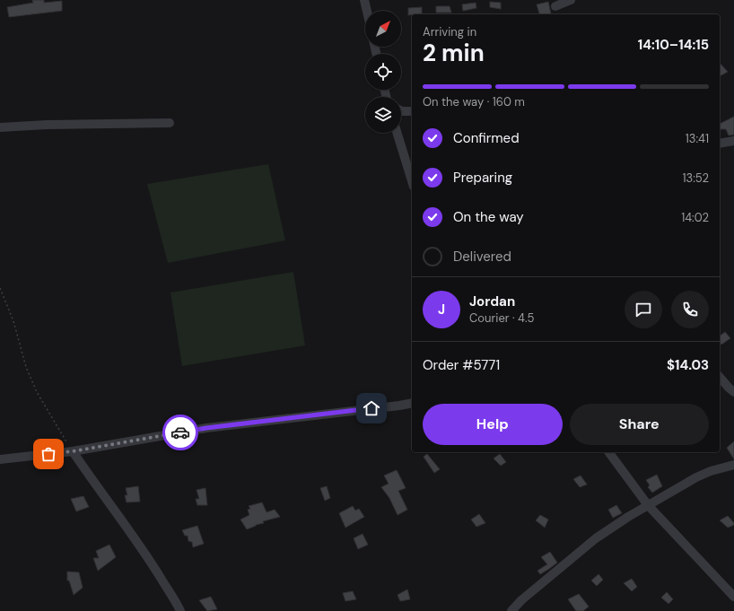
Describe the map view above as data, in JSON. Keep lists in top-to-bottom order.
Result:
{
  "north": "top right",
  "page": {
    "heading": ["2 min", "Arriving in", "14:10–14:15"],
    "panel": [
      "Jordan",
      "Courier · 4.5",
      "Order #5771",
      "$14.03"
    ],
    "bar": "On the way · 160 m",
    "list": [
      ["Confirmed", "13:41"],
      ["Preparing", "13:52"],
      ["On the way", "14:02"],
      "Delivered"
    ],
    "round": "J",
    "buttons": ["Help", "Share"]
  }
}
